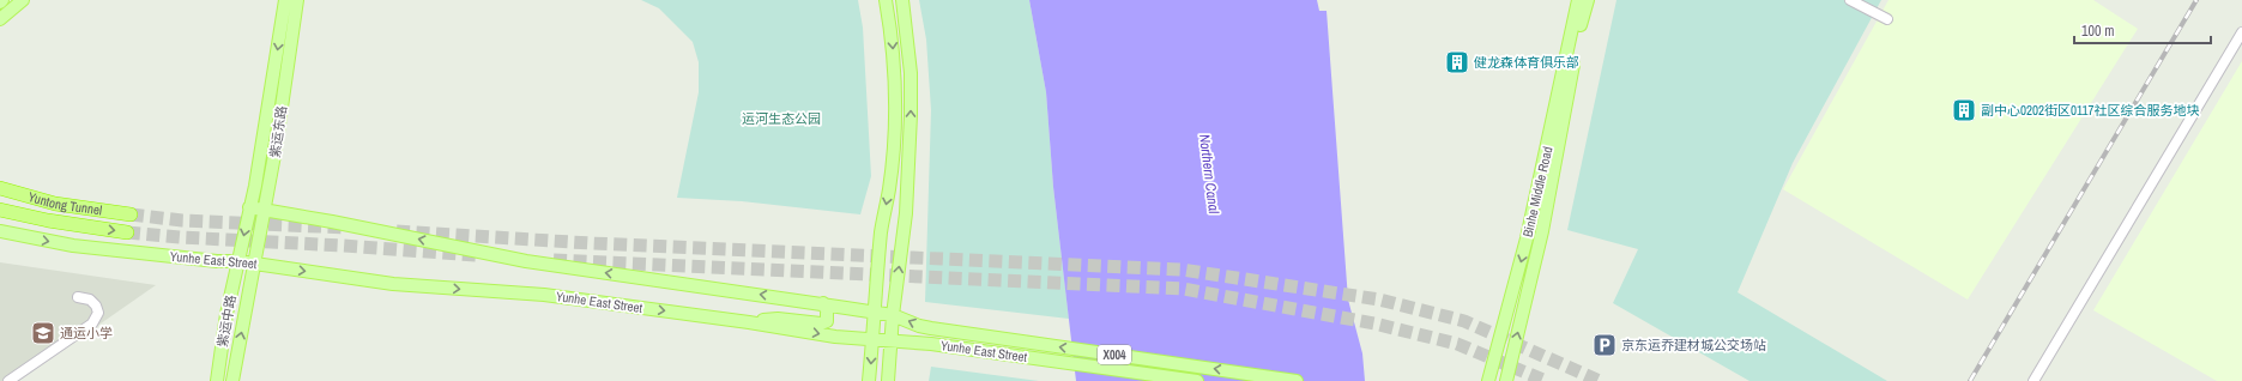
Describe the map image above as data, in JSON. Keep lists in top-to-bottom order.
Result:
{
  "streets": {
    "highway": ["Yuntong Tunnel"],
    "main road": [
      "紫运东路",
      "Binhe Middle Road",
      "Yunhe East Street",
      "紫运中路",
      "X004"
    ]
  },
  "crossings": [
    ["紫运东路", "Yunhe East Street"],
    ["紫运东路", "紫运中路"],
    ["Yunhe East Street", "紫运中路"]
  ],
  "water": ["Northern Canal"],
  "parks": ["运河生态公园"],
  "places": {
    "building": ["健龙森体育俱乐部", "副中心0202街区0117社区综合服务地块"],
    "school or university": ["通运小学"],
    "parking": ["京东运乔建材城公交场站"]
  },
  "scale_bar": "100 m"
}
